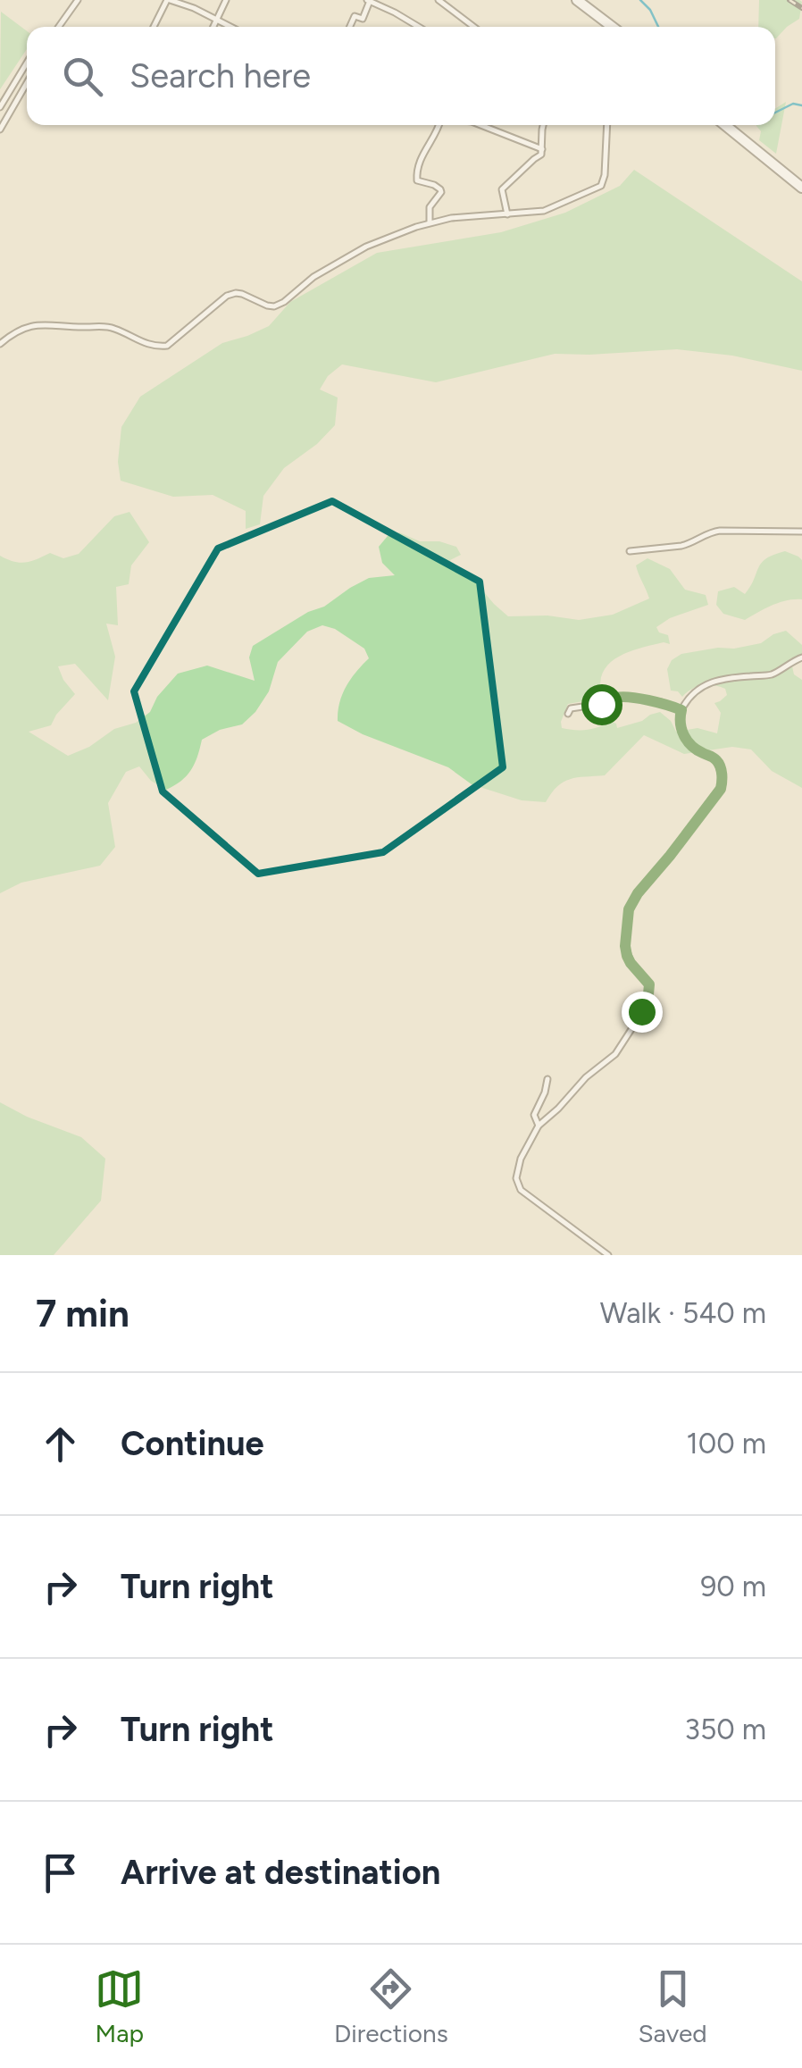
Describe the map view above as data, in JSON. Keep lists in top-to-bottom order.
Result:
{
  "page": {
    "search": "Search here",
    "heading": ["7 min", "Walk · 540 m"],
    "list": [
      ["Continue", "100 m"],
      ["Turn right", "90 m"],
      ["Turn right", "350 m"],
      "Arrive at destination"
    ],
    "nav": ["Map", "Directions", "Saved"]
  }
}
